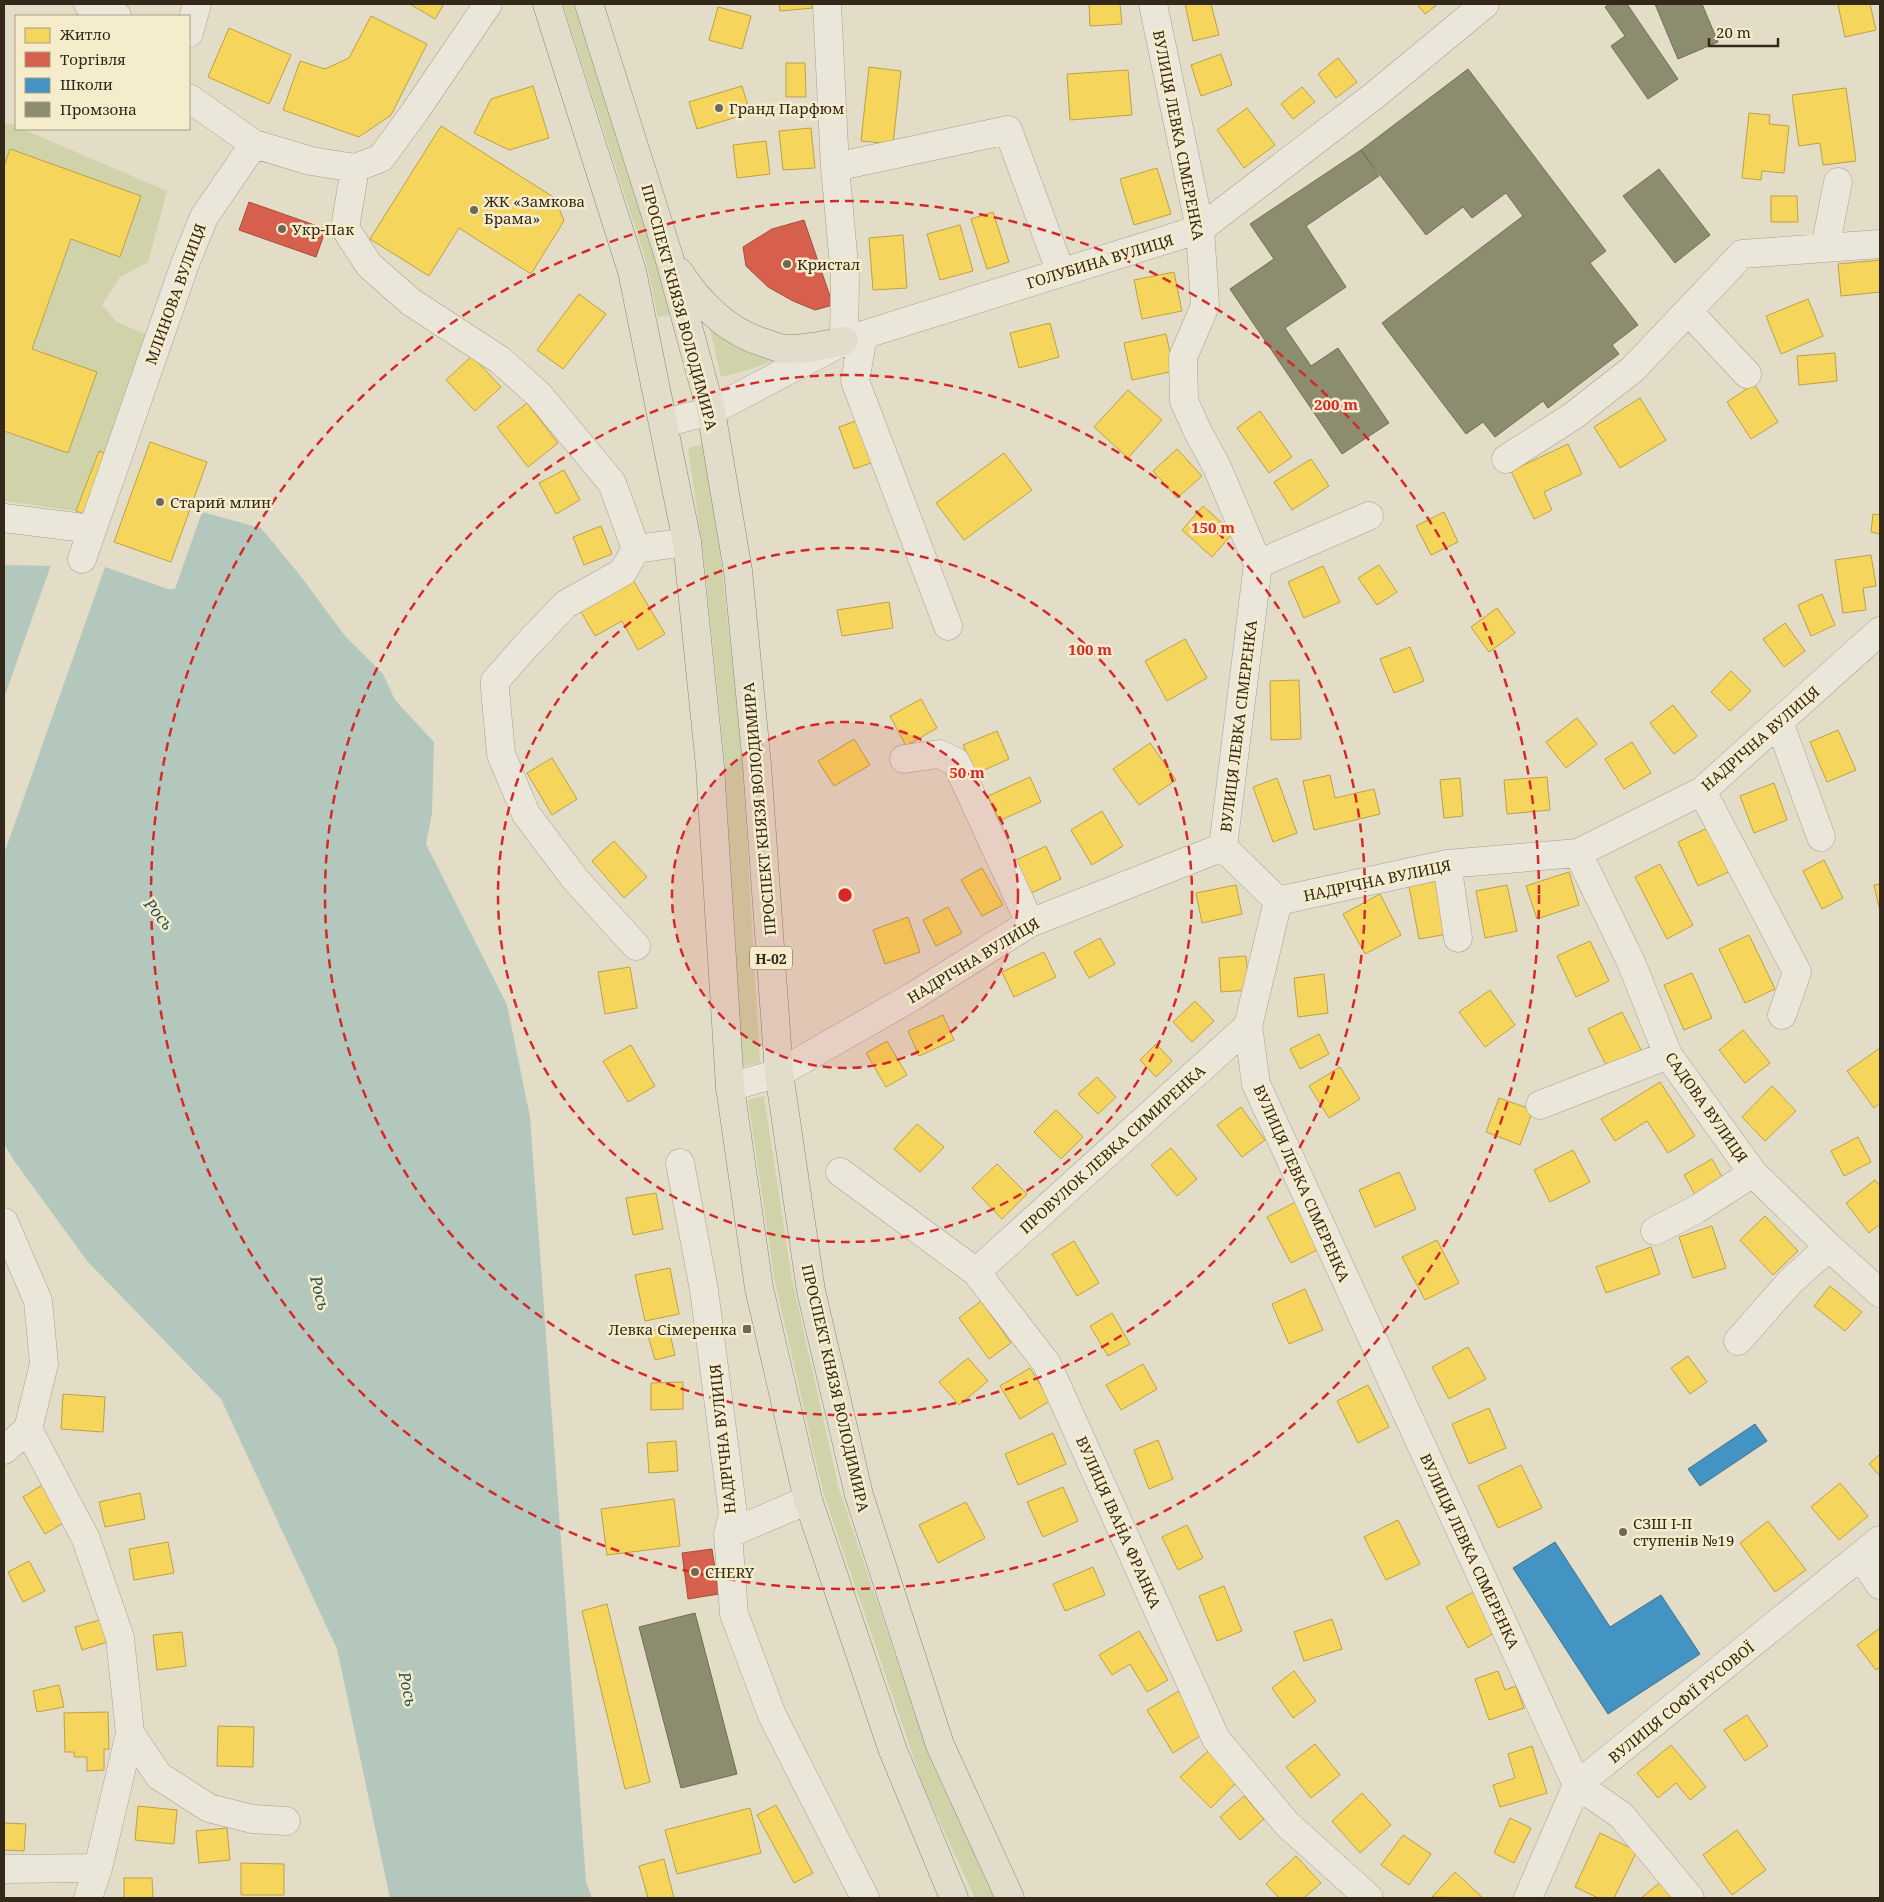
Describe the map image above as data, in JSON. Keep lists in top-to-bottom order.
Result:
{
  "streets": {
    "main road": ["ПРОСПЕКТ КНЯЗЯ ВОЛОДИМИРА", "Н-02"],
    "street": [
      "ВУЛИЦЯ ЛЕВКА СІМЕРЕНКА",
      "ГОЛУБИНА ВУЛИЦЯ",
      "МЛИНОВА ВУЛИЦЯ",
      "НАДРІЧНА ВУЛИЦЯ",
      "САДОВА ВУЛИЦЯ",
      "ПРОВУЛОК ЛЕВКА СИМИРЕНКА",
      "ВУЛИЦЯ ІВАНА ФРАНКА",
      "ВУЛИЦЯ СОФІЇ РУСОВОЇ"
    ]
  },
  "crossings": [
    ["ВУЛИЦЯ ЛЕВКА СІМЕРЕНКА", "ГОЛУБИНА ВУЛИЦЯ"],
    ["ВУЛИЦЯ ЛЕВКА СІМЕРЕНКА", "НАДРІЧНА ВУЛИЦЯ"],
    ["ВУЛИЦЯ ЛЕВКА СІМЕРЕНКА", "ПРОВУЛОК ЛЕВКА СИМИРЕНКА"],
    ["ВУЛИЦЯ ЛЕВКА СІМЕРЕНКА", "ВУЛИЦЯ СОФІЇ РУСОВОЇ"],
    ["ГОЛУБИНА ВУЛИЦЯ", "ПРОСПЕКТ КНЯЗЯ ВОЛОДИМИРА"],
    ["ПРОСПЕКТ КНЯЗЯ ВОЛОДИМИРА", "НАДРІЧНА ВУЛИЦЯ"],
    ["НАДРІЧНА ВУЛИЦЯ", "САДОВА ВУЛИЦЯ"],
    ["ПРОВУЛОК ЛЕВКА СИМИРЕНКА", "ВУЛИЦЯ ІВАНА ФРАНКА"]
  ],
  "water": ["Рось"],
  "places": {
    "other": [
      "Гранд Парфюм",
      "ЖК «Замкова Брама»",
      "Укр-Пак",
      "Кристал",
      "Старий млин",
      "СЗШ I-II ступенів №19",
      "CHERY"
    ],
    "transit": ["Левка Сімеренка"]
  },
  "legend": [
    "Житло",
    "Торгівля",
    "Школи",
    "Промзона"
  ],
  "scale_bar": "20 m",
  "rings": [
    "200 m",
    "150 m",
    "100 m",
    "50 m"
  ]
}
